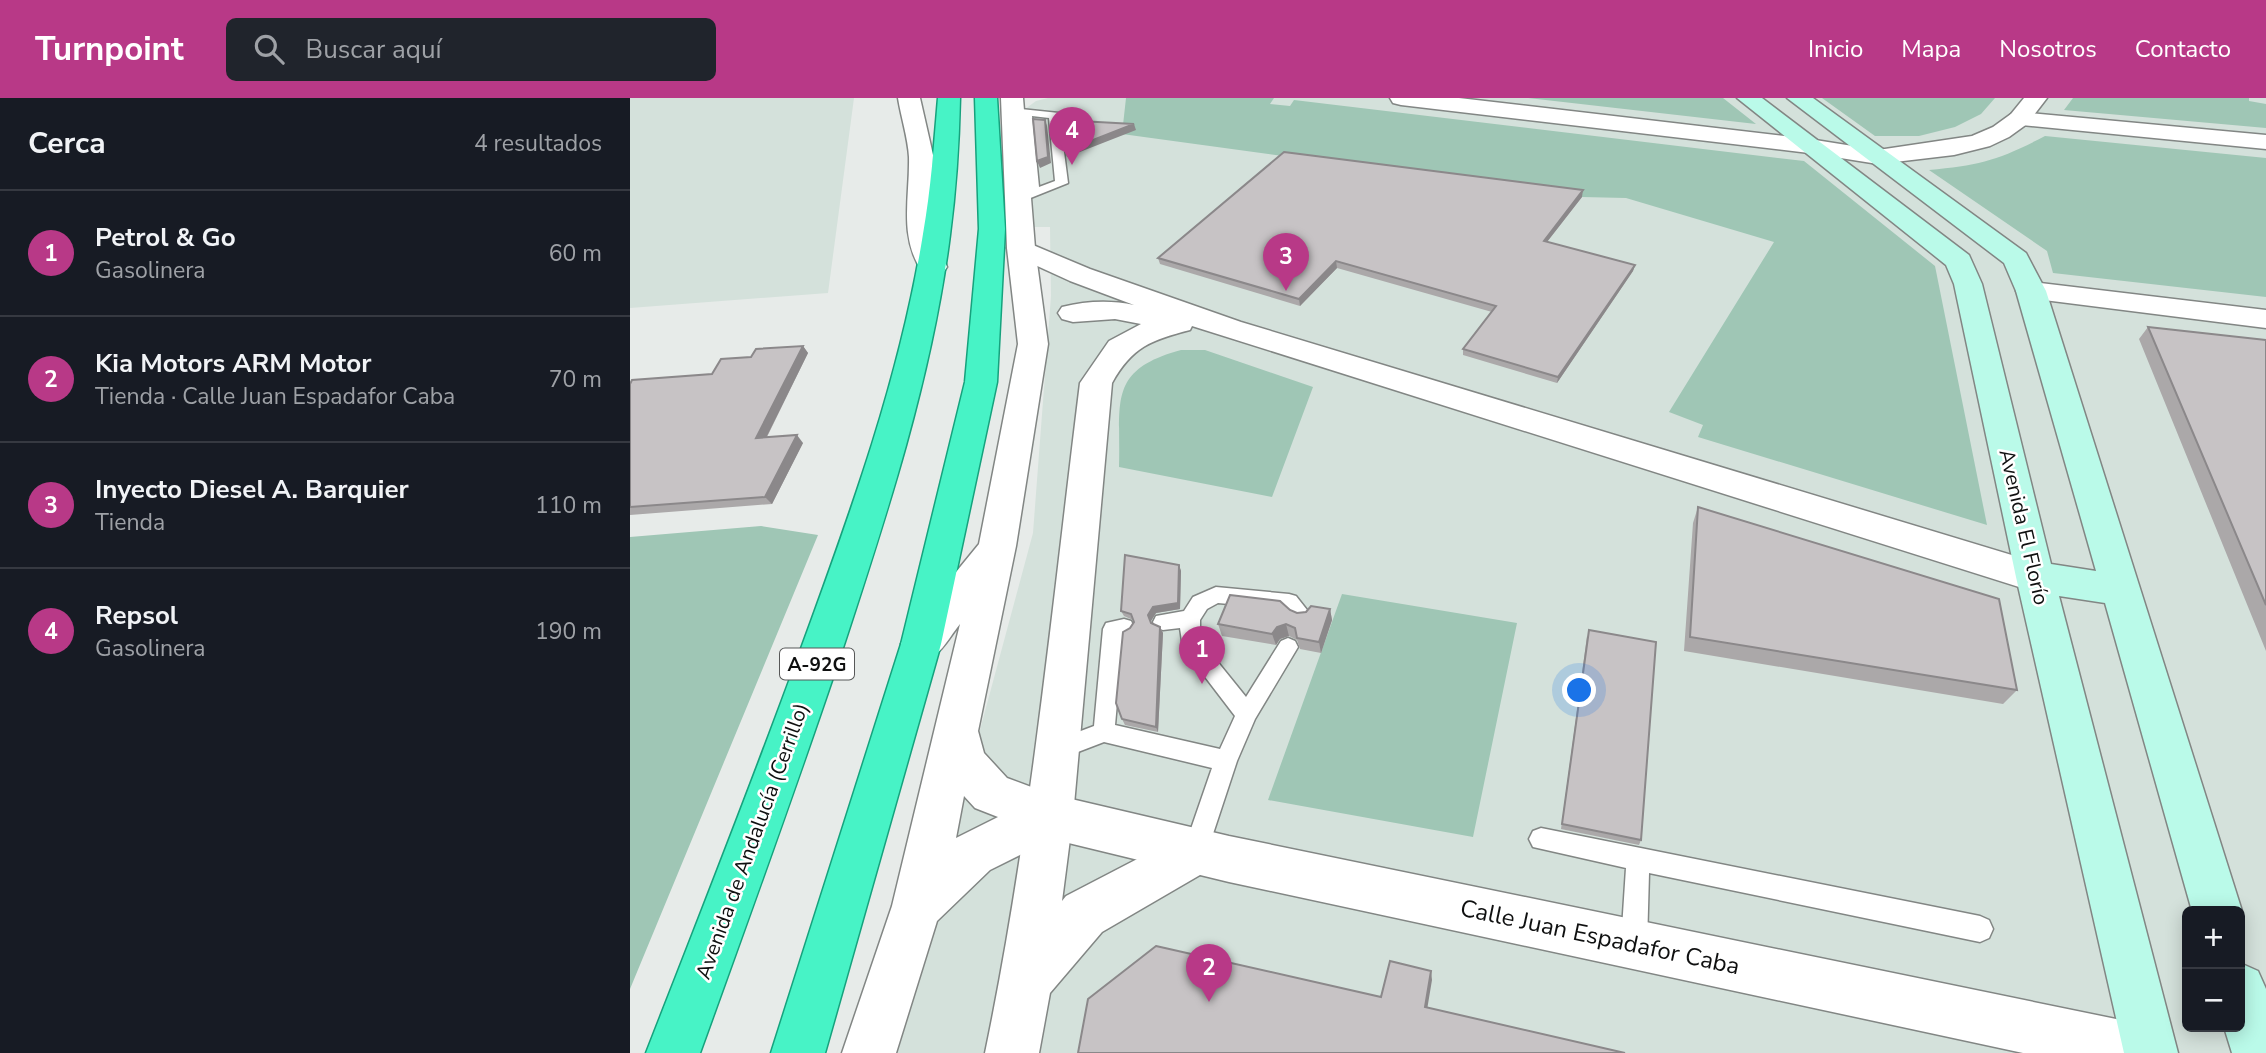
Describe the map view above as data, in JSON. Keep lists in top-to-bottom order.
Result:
{
  "streets": {
    "highway": ["A-92G", "Avenida de Andalucía (Cerrillo)"],
    "main road": ["Avenida El Florío"],
    "street": ["Calle Juan Espadafor Caba"]
  },
  "crossings": [
    ["Avenida El Florío", "Calle Juan Espadafor Caba"]
  ],
  "page": {
    "header": "Turnpoint",
    "search": "Buscar aquí",
    "nav": [
      "Inicio",
      "Mapa",
      "Nosotros",
      "Contacto"
    ],
    "heading": ["Cerca", "4 resultados"],
    "pins": [
      "4",
      "3",
      "1",
      "2"
    ],
    "list": [
      {
        "mark": "1",
        "name": "Petrol & Go",
        "note": "Gasolinera",
        "value": "60 m"
      },
      {
        "mark": "2",
        "name": "Kia Motors ARM Motor",
        "note": "Tienda · Calle Juan Espadafor Caba",
        "value": "70 m"
      },
      {
        "mark": "3",
        "name": "Inyecto Diesel A. Barquier",
        "note": "Tienda",
        "value": "110 m"
      },
      {
        "mark": "4",
        "name": "Repsol",
        "note": "Gasolinera",
        "value": "190 m"
      }
    ],
    "map_buttons": ["+", "−"]
  }
}
